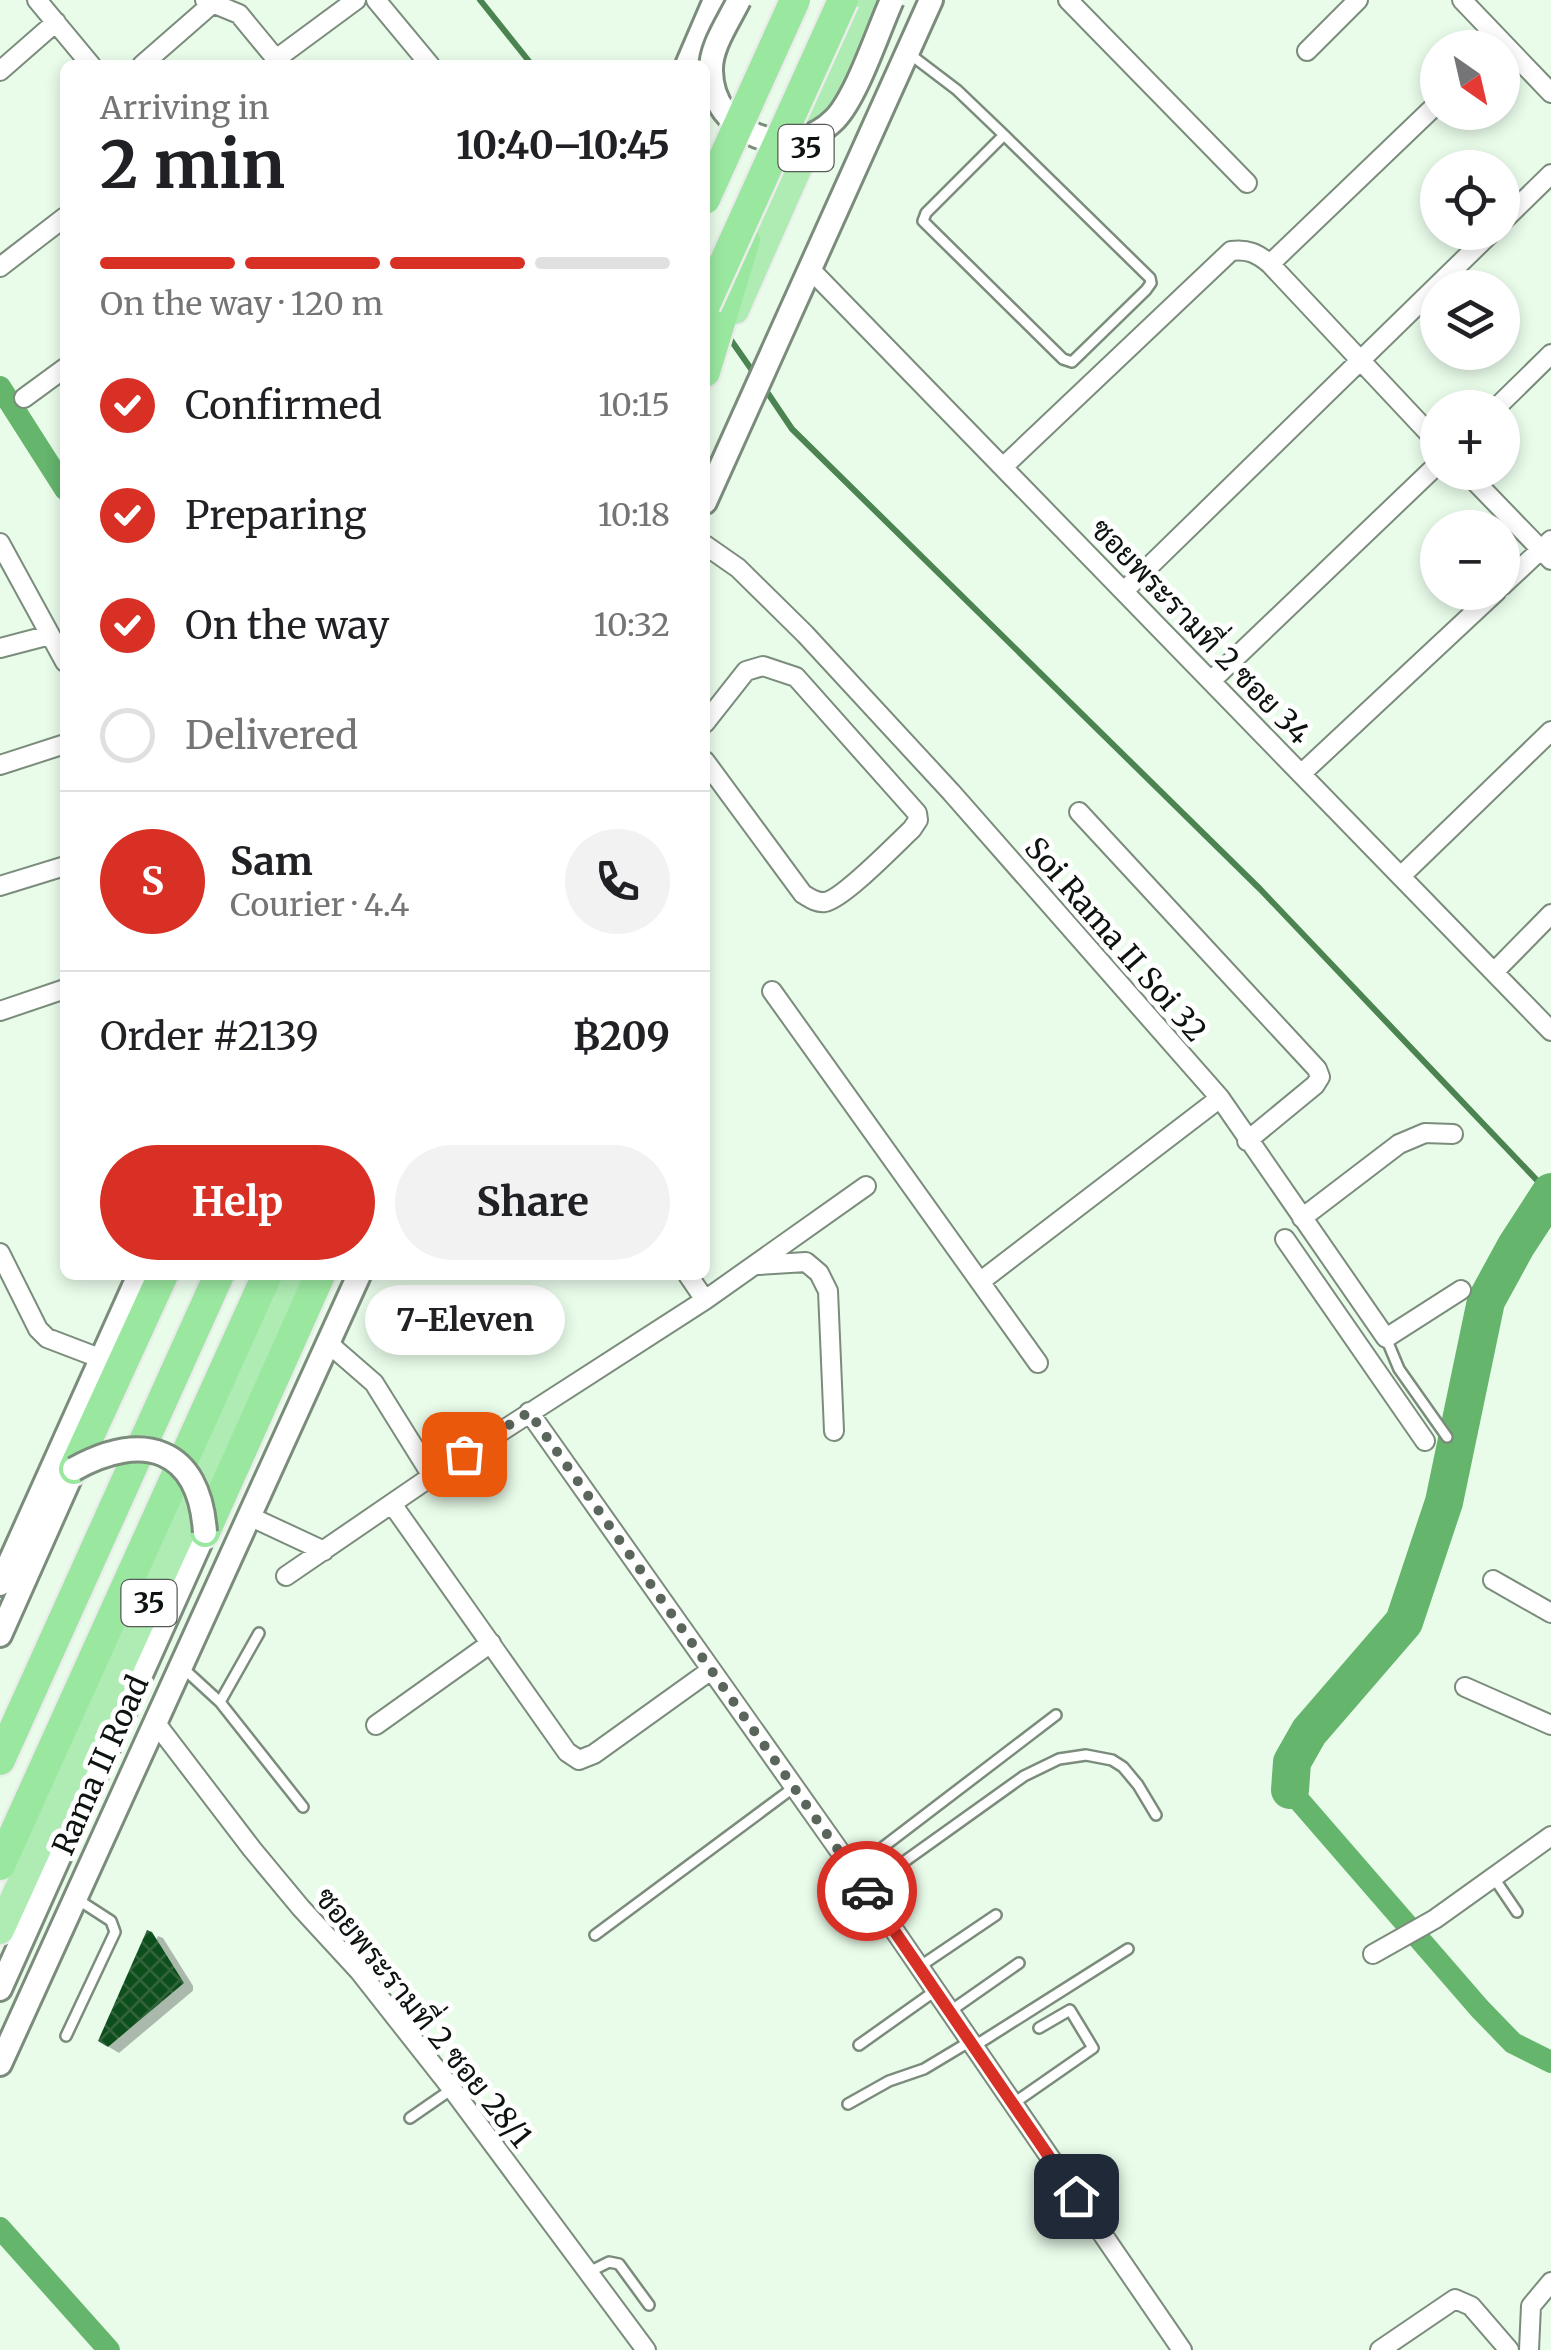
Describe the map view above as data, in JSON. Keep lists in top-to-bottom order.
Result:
{
  "streets": {
    "highway": ["35", "Rama II Road"],
    "street": ["ซอยพระรามที่ 2 ซอย 34", "Soi Rama II Soi 32", "ซอยพระรามที่ 2 ซอย 28/1"]
  },
  "crossings": [
    ["35", "ซอยพระรามที่ 2 ซอย 34"],
    ["Rama II Road", "ซอยพระรามที่ 2 ซอย 28/1"]
  ],
  "places": ["7-Eleven"],
  "north": "bottom right",
  "page": {
    "map_buttons": ["+", "−"],
    "heading": ["2 min", "Arriving in", "10:40–10:45"],
    "panel": [
      "Sam",
      "Courier · 4.4",
      "Order #2139",
      "฿209"
    ],
    "bar": "On the way · 120 m",
    "list": [
      ["Confirmed", "10:15"],
      ["Preparing", "10:18"],
      ["On the way", "10:32"],
      "Delivered"
    ],
    "round": "S",
    "buttons": ["Help", "Share"],
    "bubble": "7-Eleven"
  }
}
